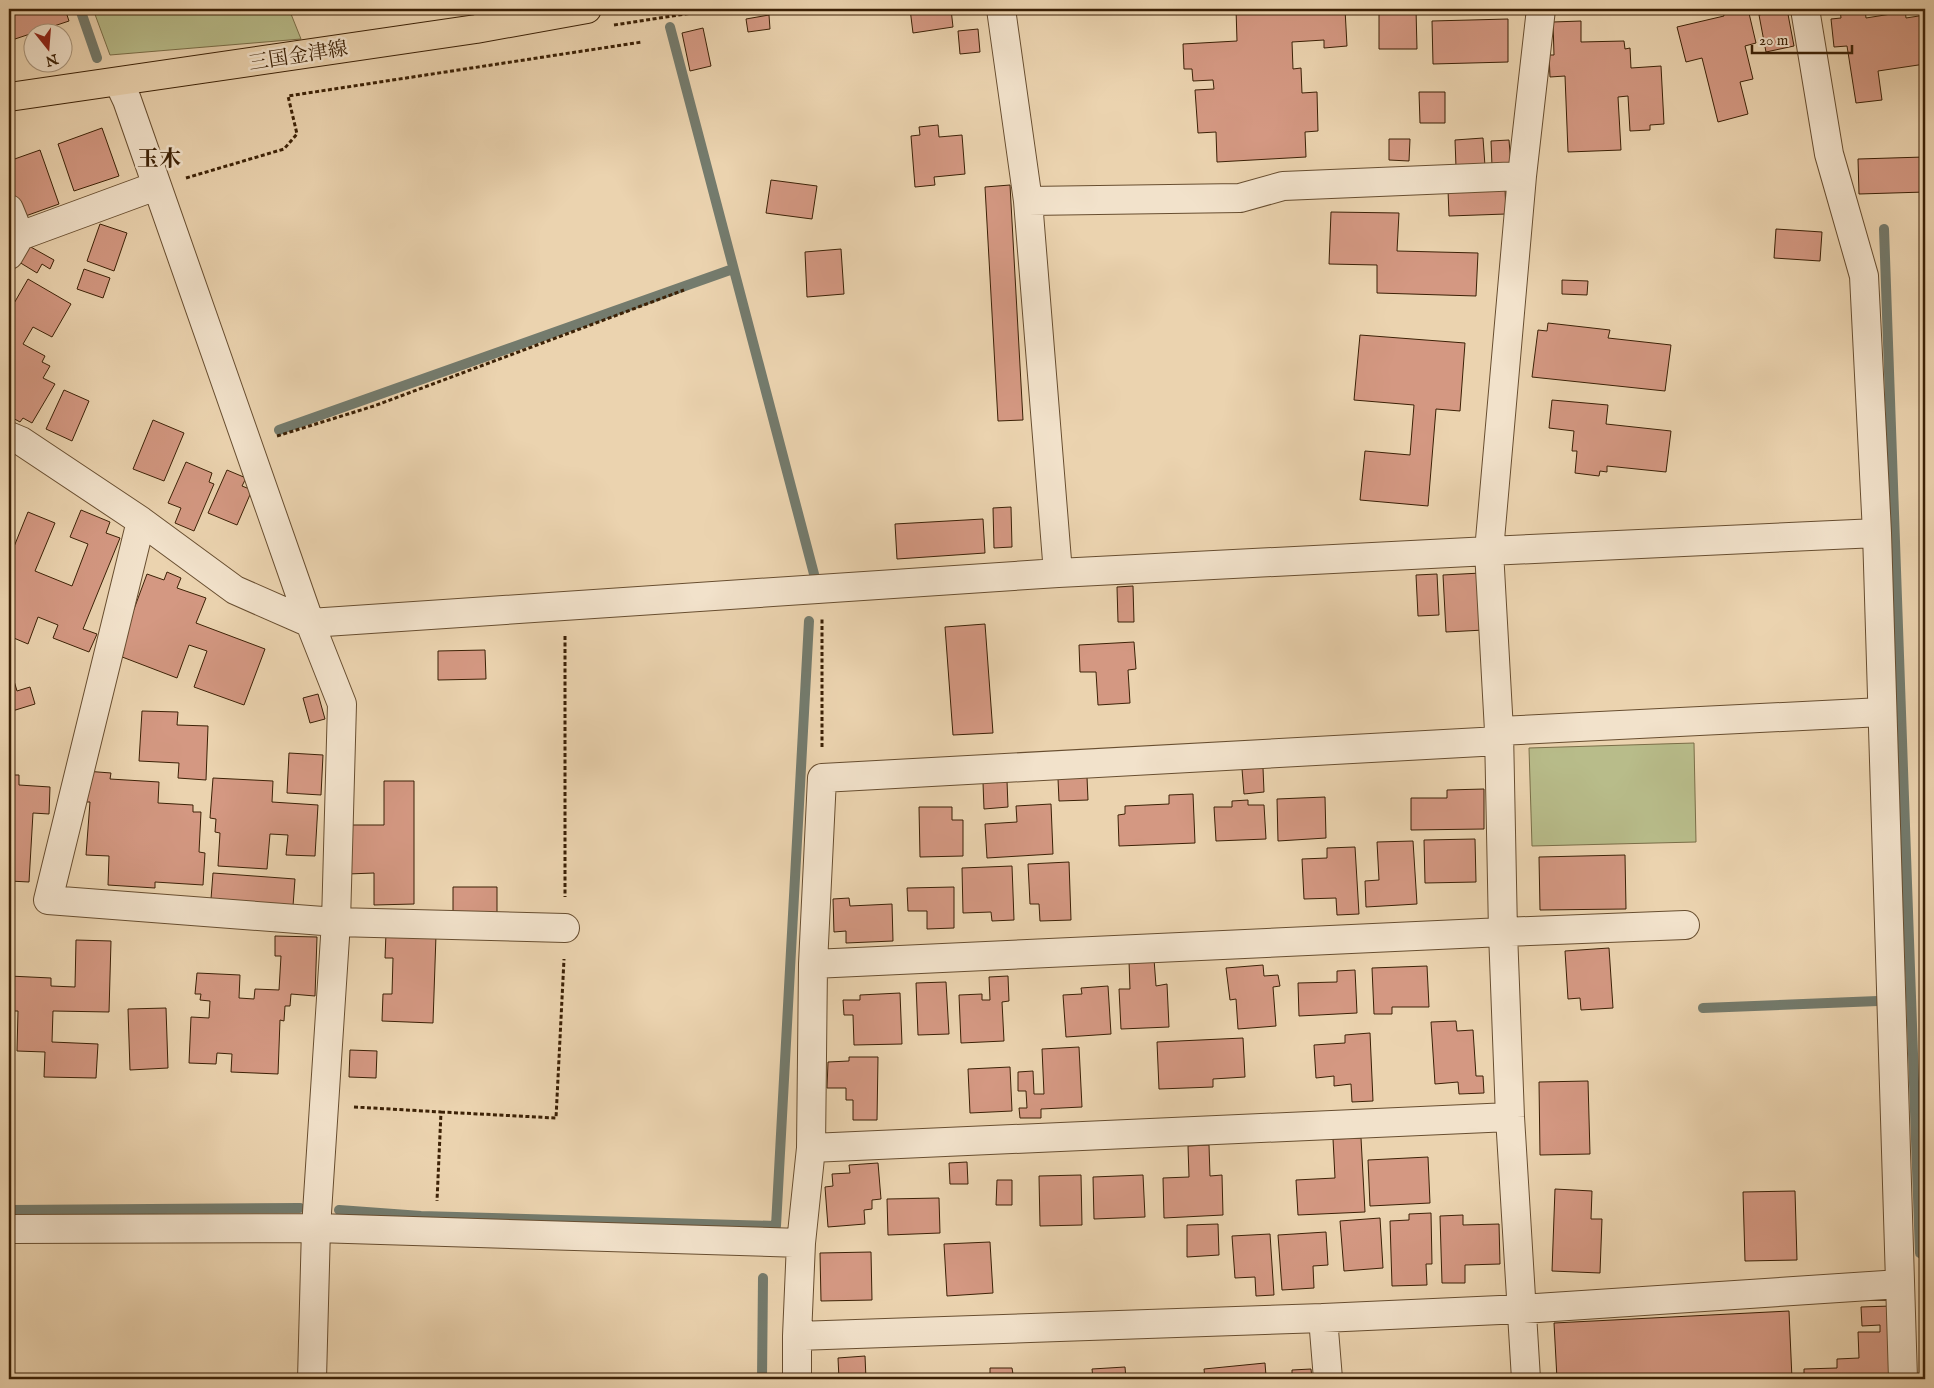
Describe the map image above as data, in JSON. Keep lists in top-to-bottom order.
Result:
{
  "streets": {
    "main road": ["三国金津線"]
  },
  "districts": ["玉木"],
  "scale_bar": "20 m",
  "north": "bottom"
}
